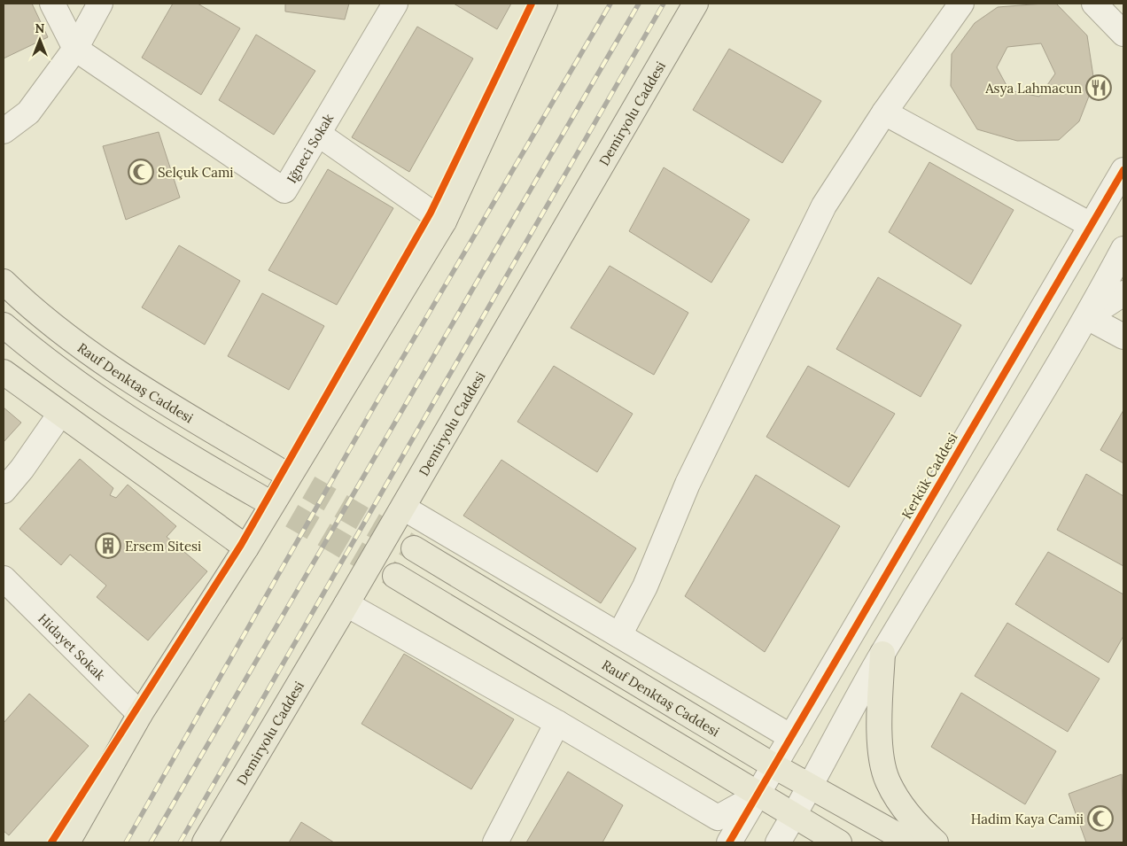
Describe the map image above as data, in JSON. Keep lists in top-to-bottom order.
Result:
{
  "streets": {
    "main road": ["Demiryolu Caddesi", "Rauf Denktaş Caddesi"],
    "street": ["Iğneci Sokak", "Kerkük Caddesi", "Hidayet Sokak"]
  },
  "crossings": [
    ["Rauf Denktaş Caddesi", "Kerkük Caddesi"]
  ],
  "places": {
    "restaurant": ["Asya Lahmacun"],
    "mosque": ["Selçuk Cami", "Hadim Kaya Camii"],
    "building": ["Ersem Sitesi"]
  },
  "north": "top"
}
